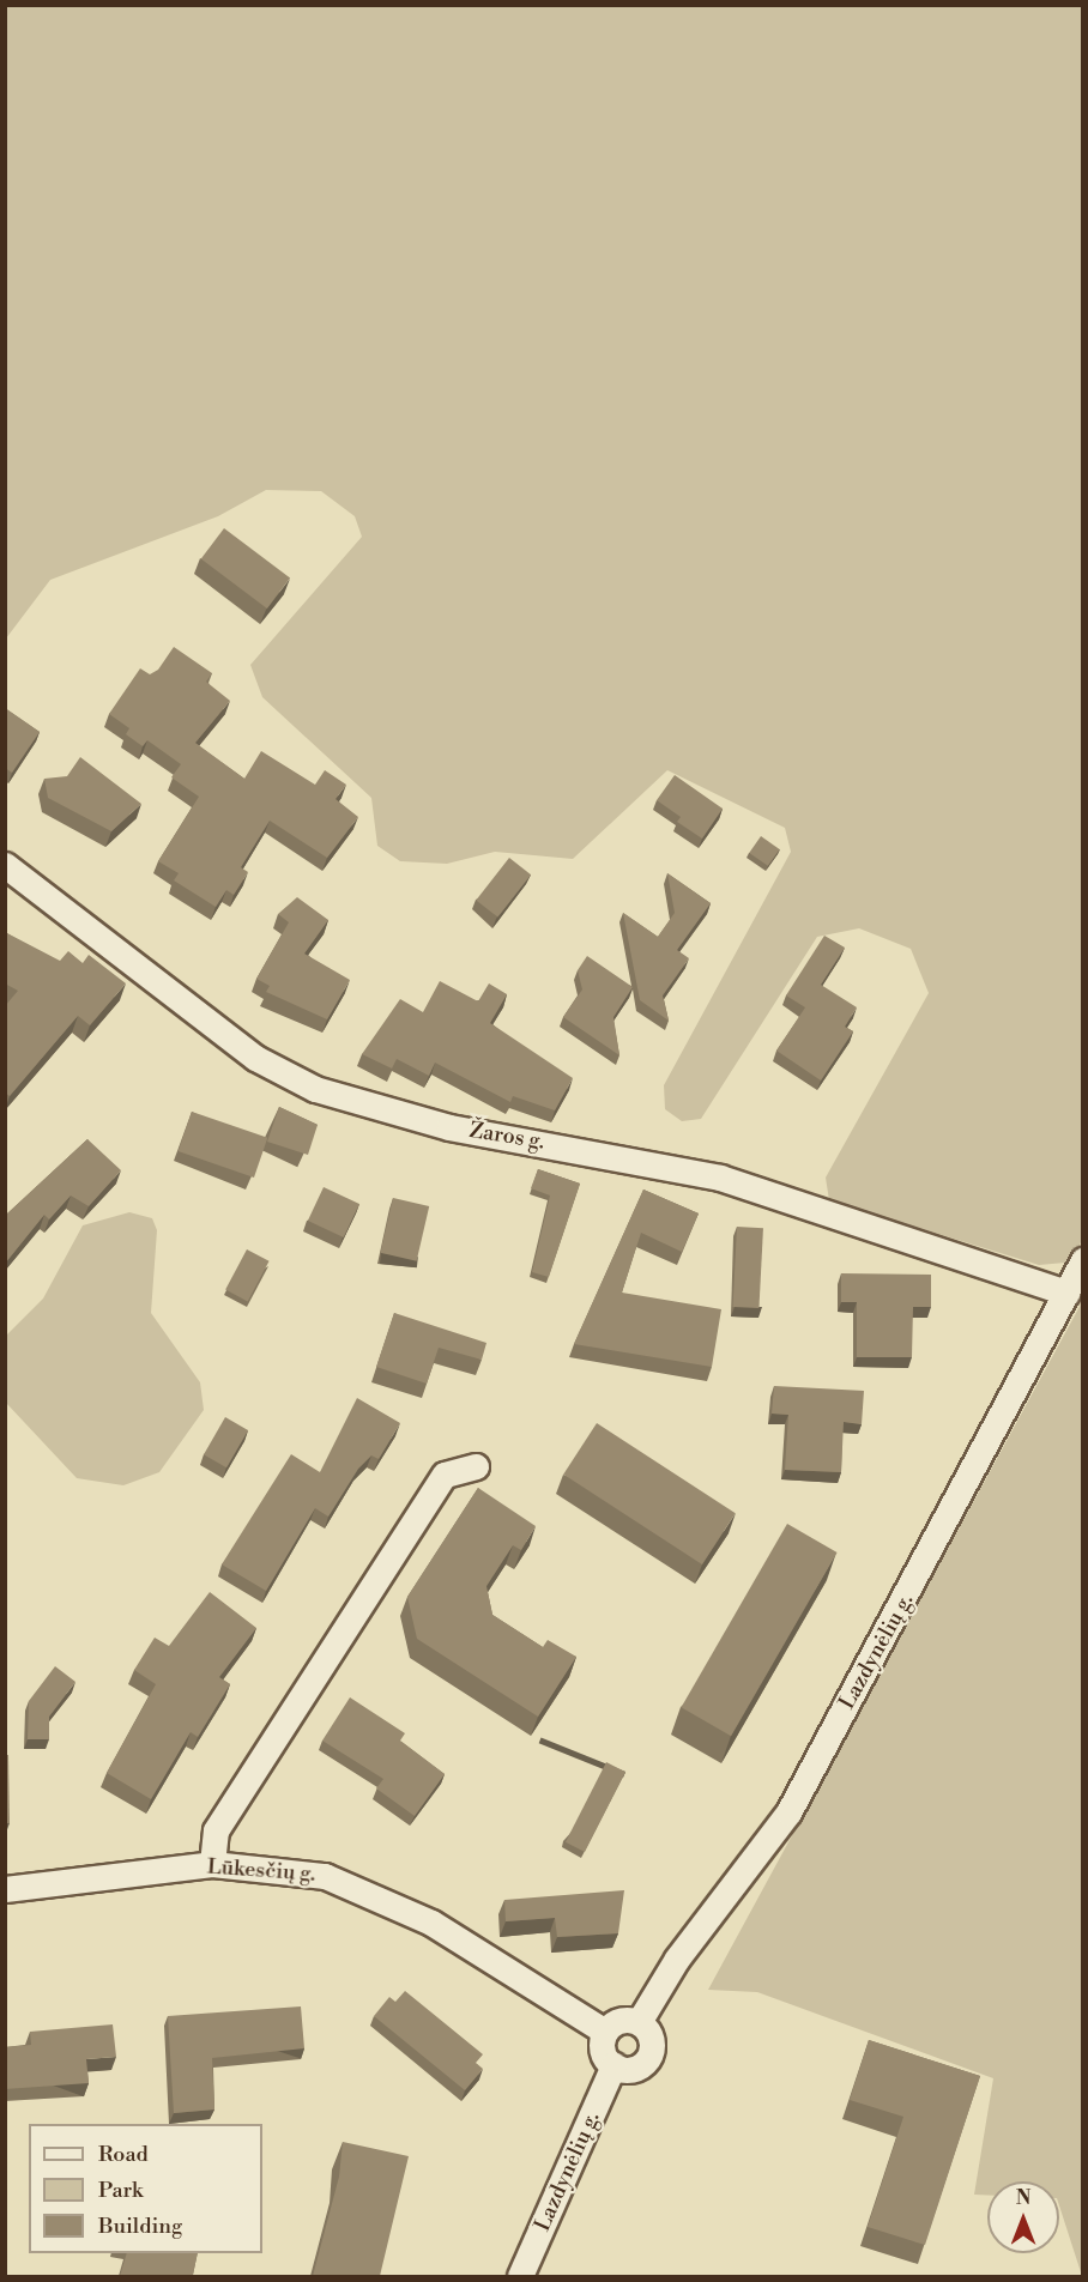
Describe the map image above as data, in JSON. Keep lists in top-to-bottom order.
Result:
{
  "streets": {
    "street": ["Žaros g.", "Lazdynėlių g.", "Lūkesčių g."]
  },
  "crossings": [
    ["Žaros g.", "Lazdynėlių g."],
    ["Lazdynėlių g.", "Lūkesčių g."]
  ],
  "legend": ["Road", "Park", "Building"],
  "north": "top"
}
